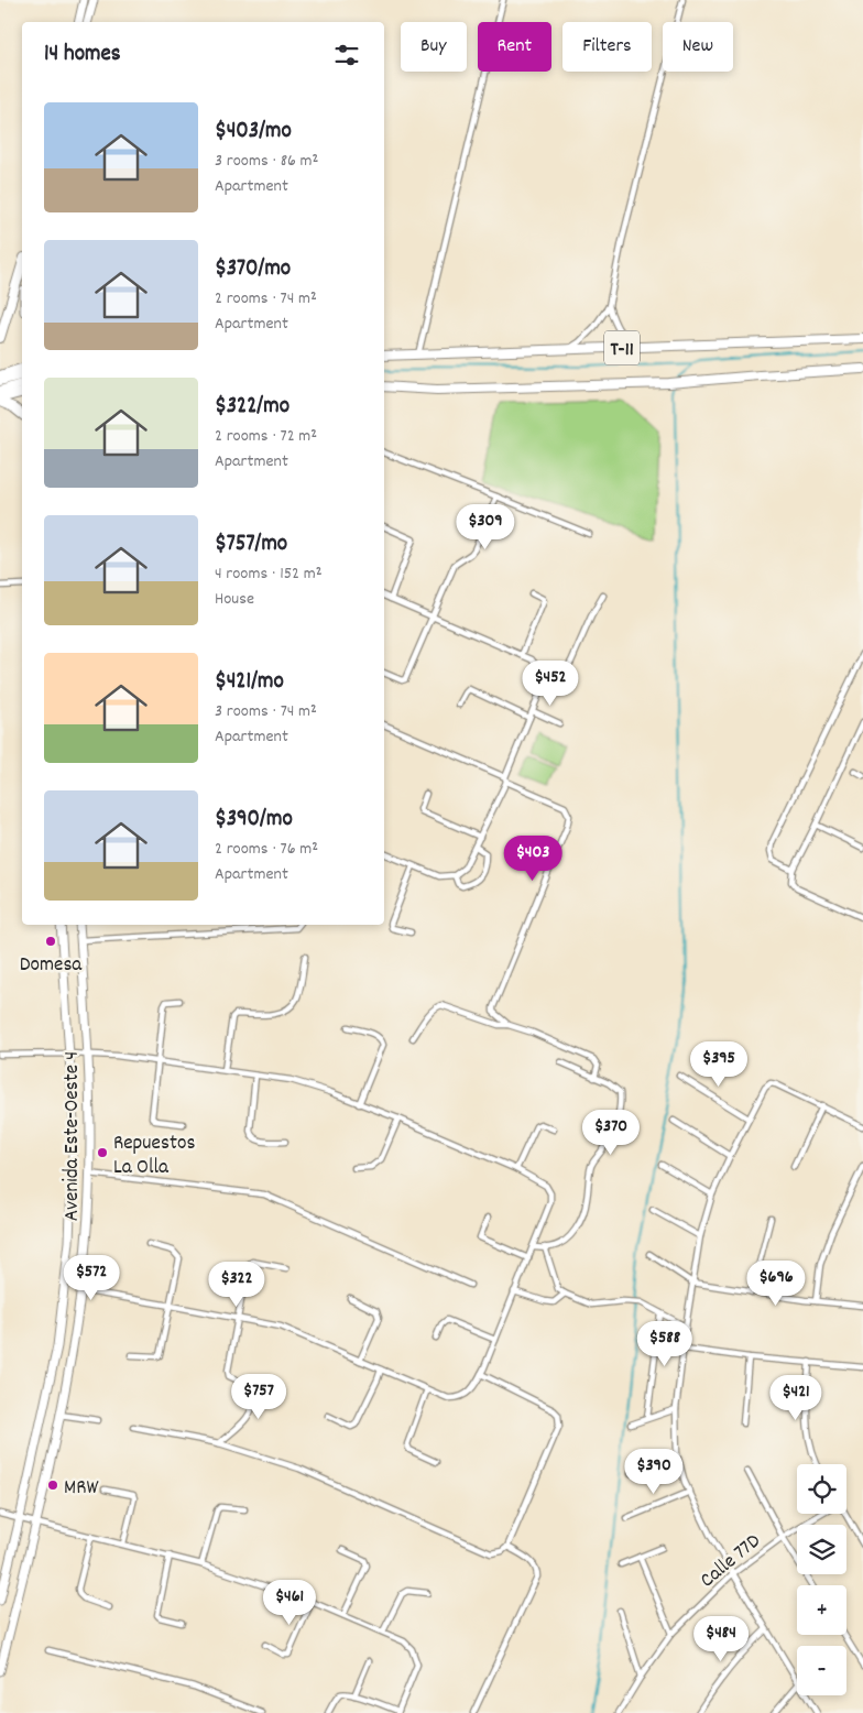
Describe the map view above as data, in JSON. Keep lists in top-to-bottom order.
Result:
{
  "streets": {
    "main road": ["T-11", "Avenida Este-Oeste 4"],
    "street": ["Calle 77D"]
  },
  "places": ["Domesa", "Repuestos La Olla", "MRW"],
  "page": {
    "chip": [
      "Buy",
      "Rent",
      "Filters",
      "New"
    ],
    "heading": "14 homes",
    "list": [
      {
        "name": "$403/mo",
        "note": "3 rooms · 86 m² · Apartment"
      },
      {
        "name": "$370/mo",
        "note": "2 rooms · 74 m² · Apartment"
      },
      {
        "name": "$322/mo",
        "note": "2 rooms · 72 m² · Apartment"
      },
      {
        "name": "$757/mo",
        "note": "4 rooms · 152 m² · House"
      },
      {
        "name": "$421/mo",
        "note": "3 rooms · 74 m² · Apartment"
      },
      {
        "name": "$390/mo",
        "note": "2 rooms · 76 m² · Apartment"
      }
    ],
    "price": [
      "$309",
      "$452",
      "$403",
      "$395",
      "$370",
      "$572",
      "$696",
      "$322",
      "$588",
      "$757",
      "$421",
      "$390",
      "$461",
      "$484"
    ],
    "map_buttons": ["+", "−"]
  }
}
